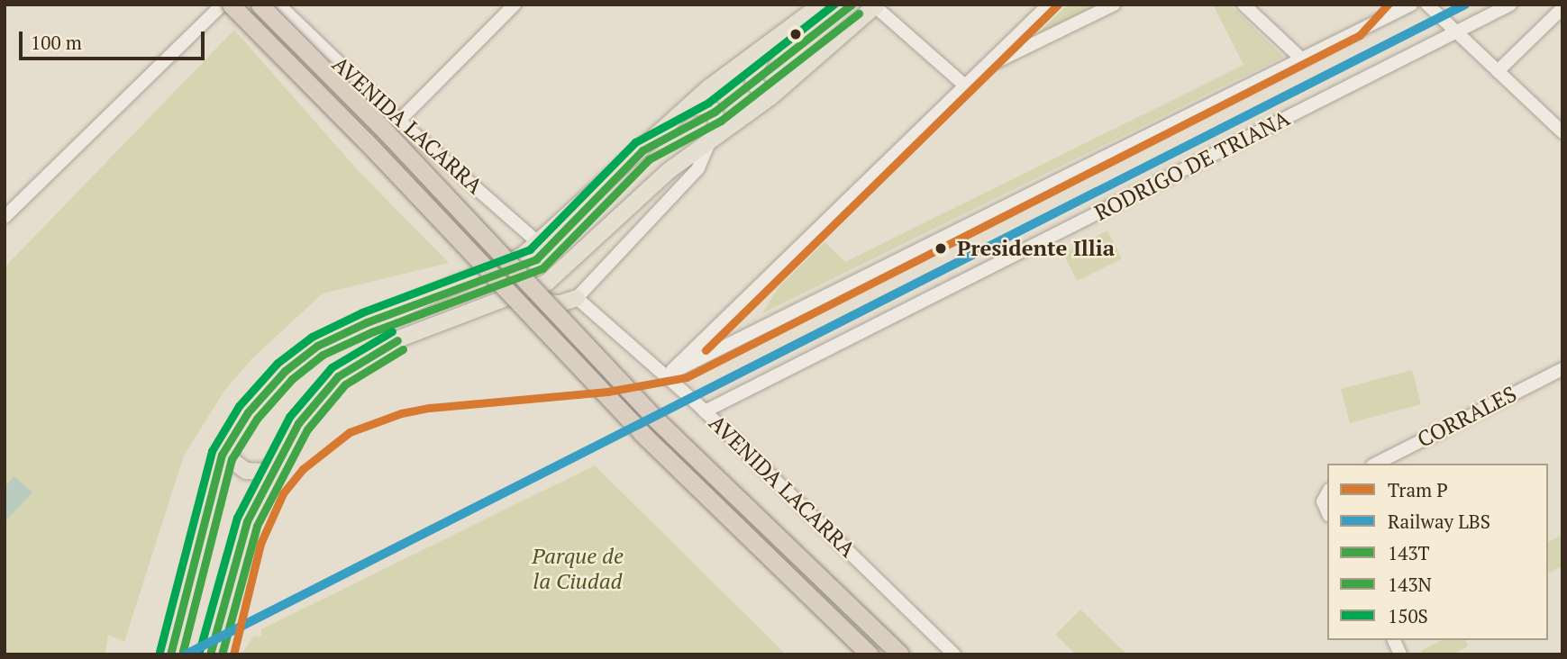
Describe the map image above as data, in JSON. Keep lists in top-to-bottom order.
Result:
{
  "streets": {
    "street": ["AVENIDA LACARRA", "RODRIGO DE TRIANA", "CORRALES"]
  },
  "crossings": [
    ["AVENIDA LACARRA", "RODRIGO DE TRIANA"]
  ],
  "parks": ["Parque de la Ciudad"],
  "places": ["Presidente Illia"],
  "lines": [
    "tram line P",
    "rail line LBS",
    "transit line 143T",
    "transit line 150S",
    "transit line 143N"
  ],
  "legend": [
    "Tram P",
    "Railway LBS",
    "143T",
    "143N",
    "150S"
  ],
  "scale_bar": "100 m"
}
